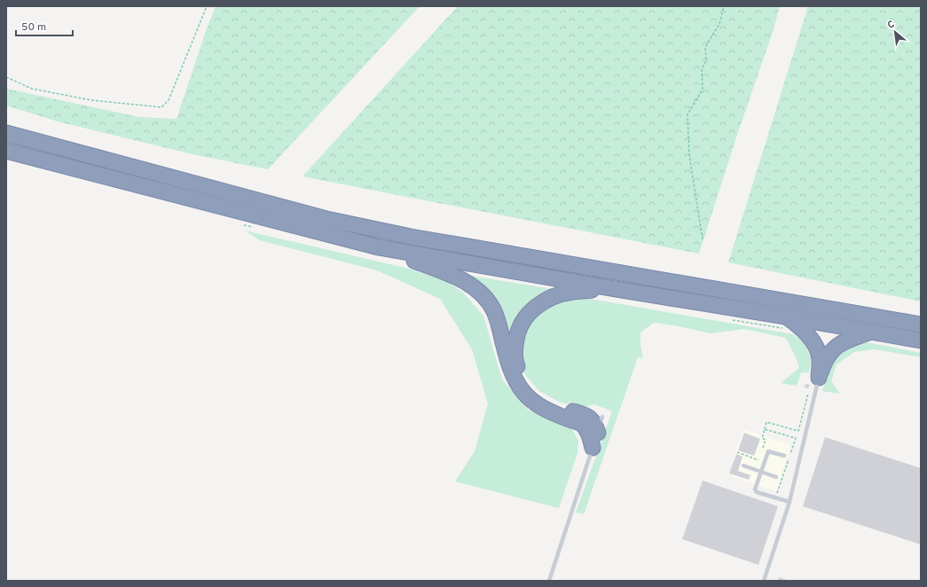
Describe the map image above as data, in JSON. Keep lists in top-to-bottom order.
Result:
{
  "scale_bar": "50 m",
  "north": "top left"
}
